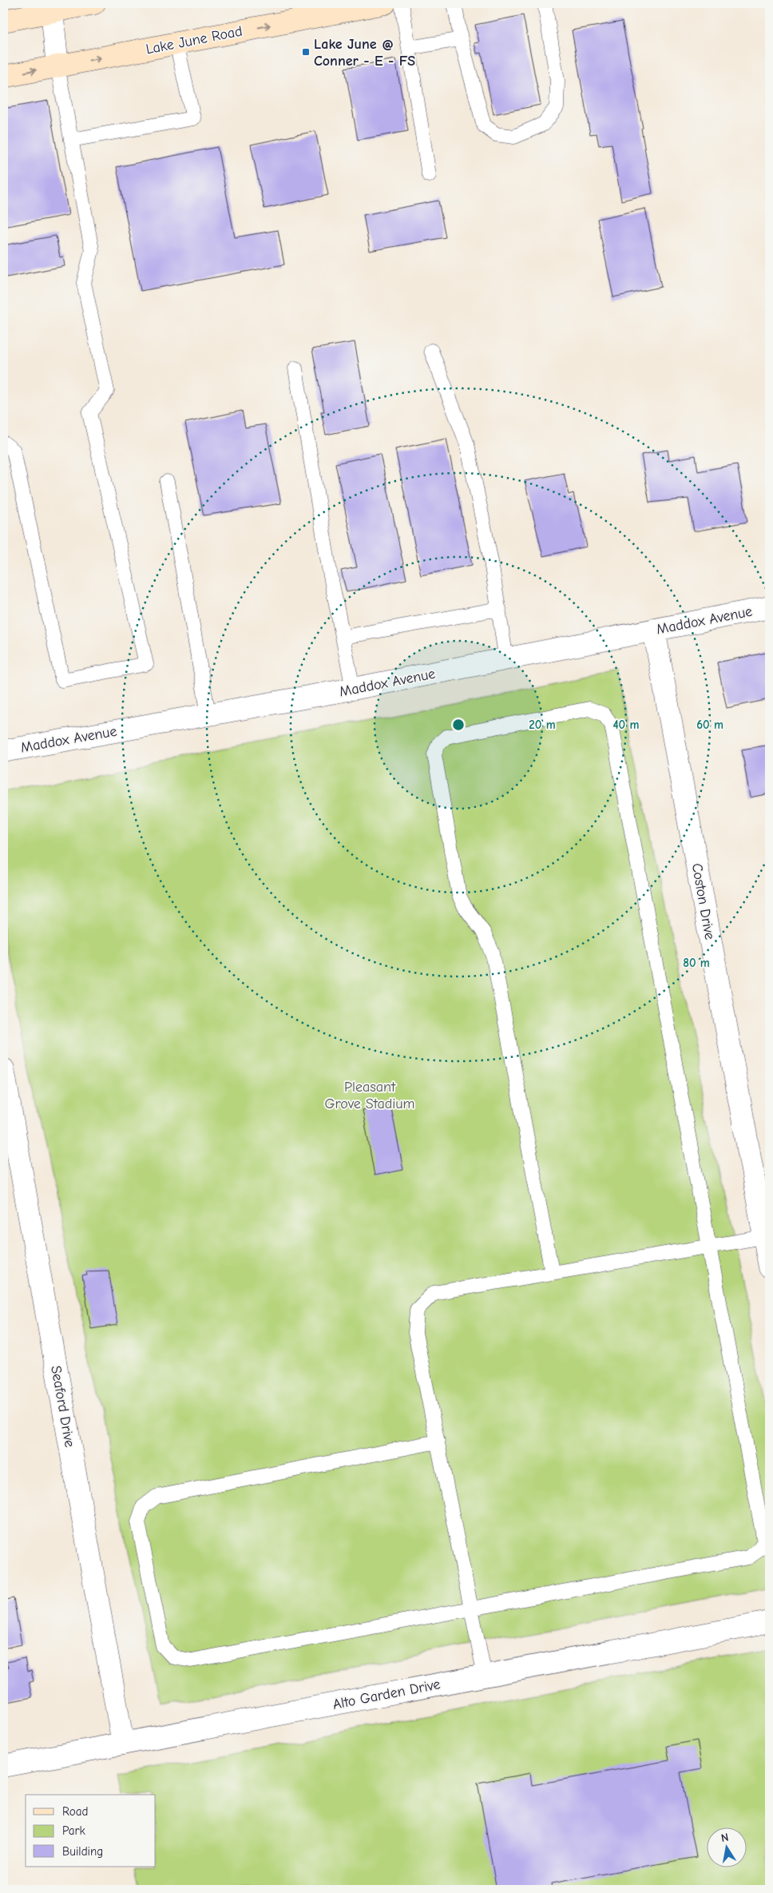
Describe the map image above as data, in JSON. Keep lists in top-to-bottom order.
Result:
{
  "streets": {
    "main road": ["Lake June Road"],
    "street": [
      "Maddox Avenue",
      "Coston Drive",
      "Seaford Drive",
      "Alto Garden Drive"
    ]
  },
  "crossings": [
    ["Maddox Avenue", "Coston Drive"],
    ["Seaford Drive", "Alto Garden Drive"]
  ],
  "one_way": ["Lake June Road"],
  "parks": ["Pleasant Grove Stadium"],
  "places": {
    "transit": ["Lake June @ Conner - E - FS"]
  },
  "legend": ["Road", "Park", "Building"],
  "north": "top",
  "rings": [
    "20 m",
    "40 m",
    "60 m",
    "80 m"
  ]
}
